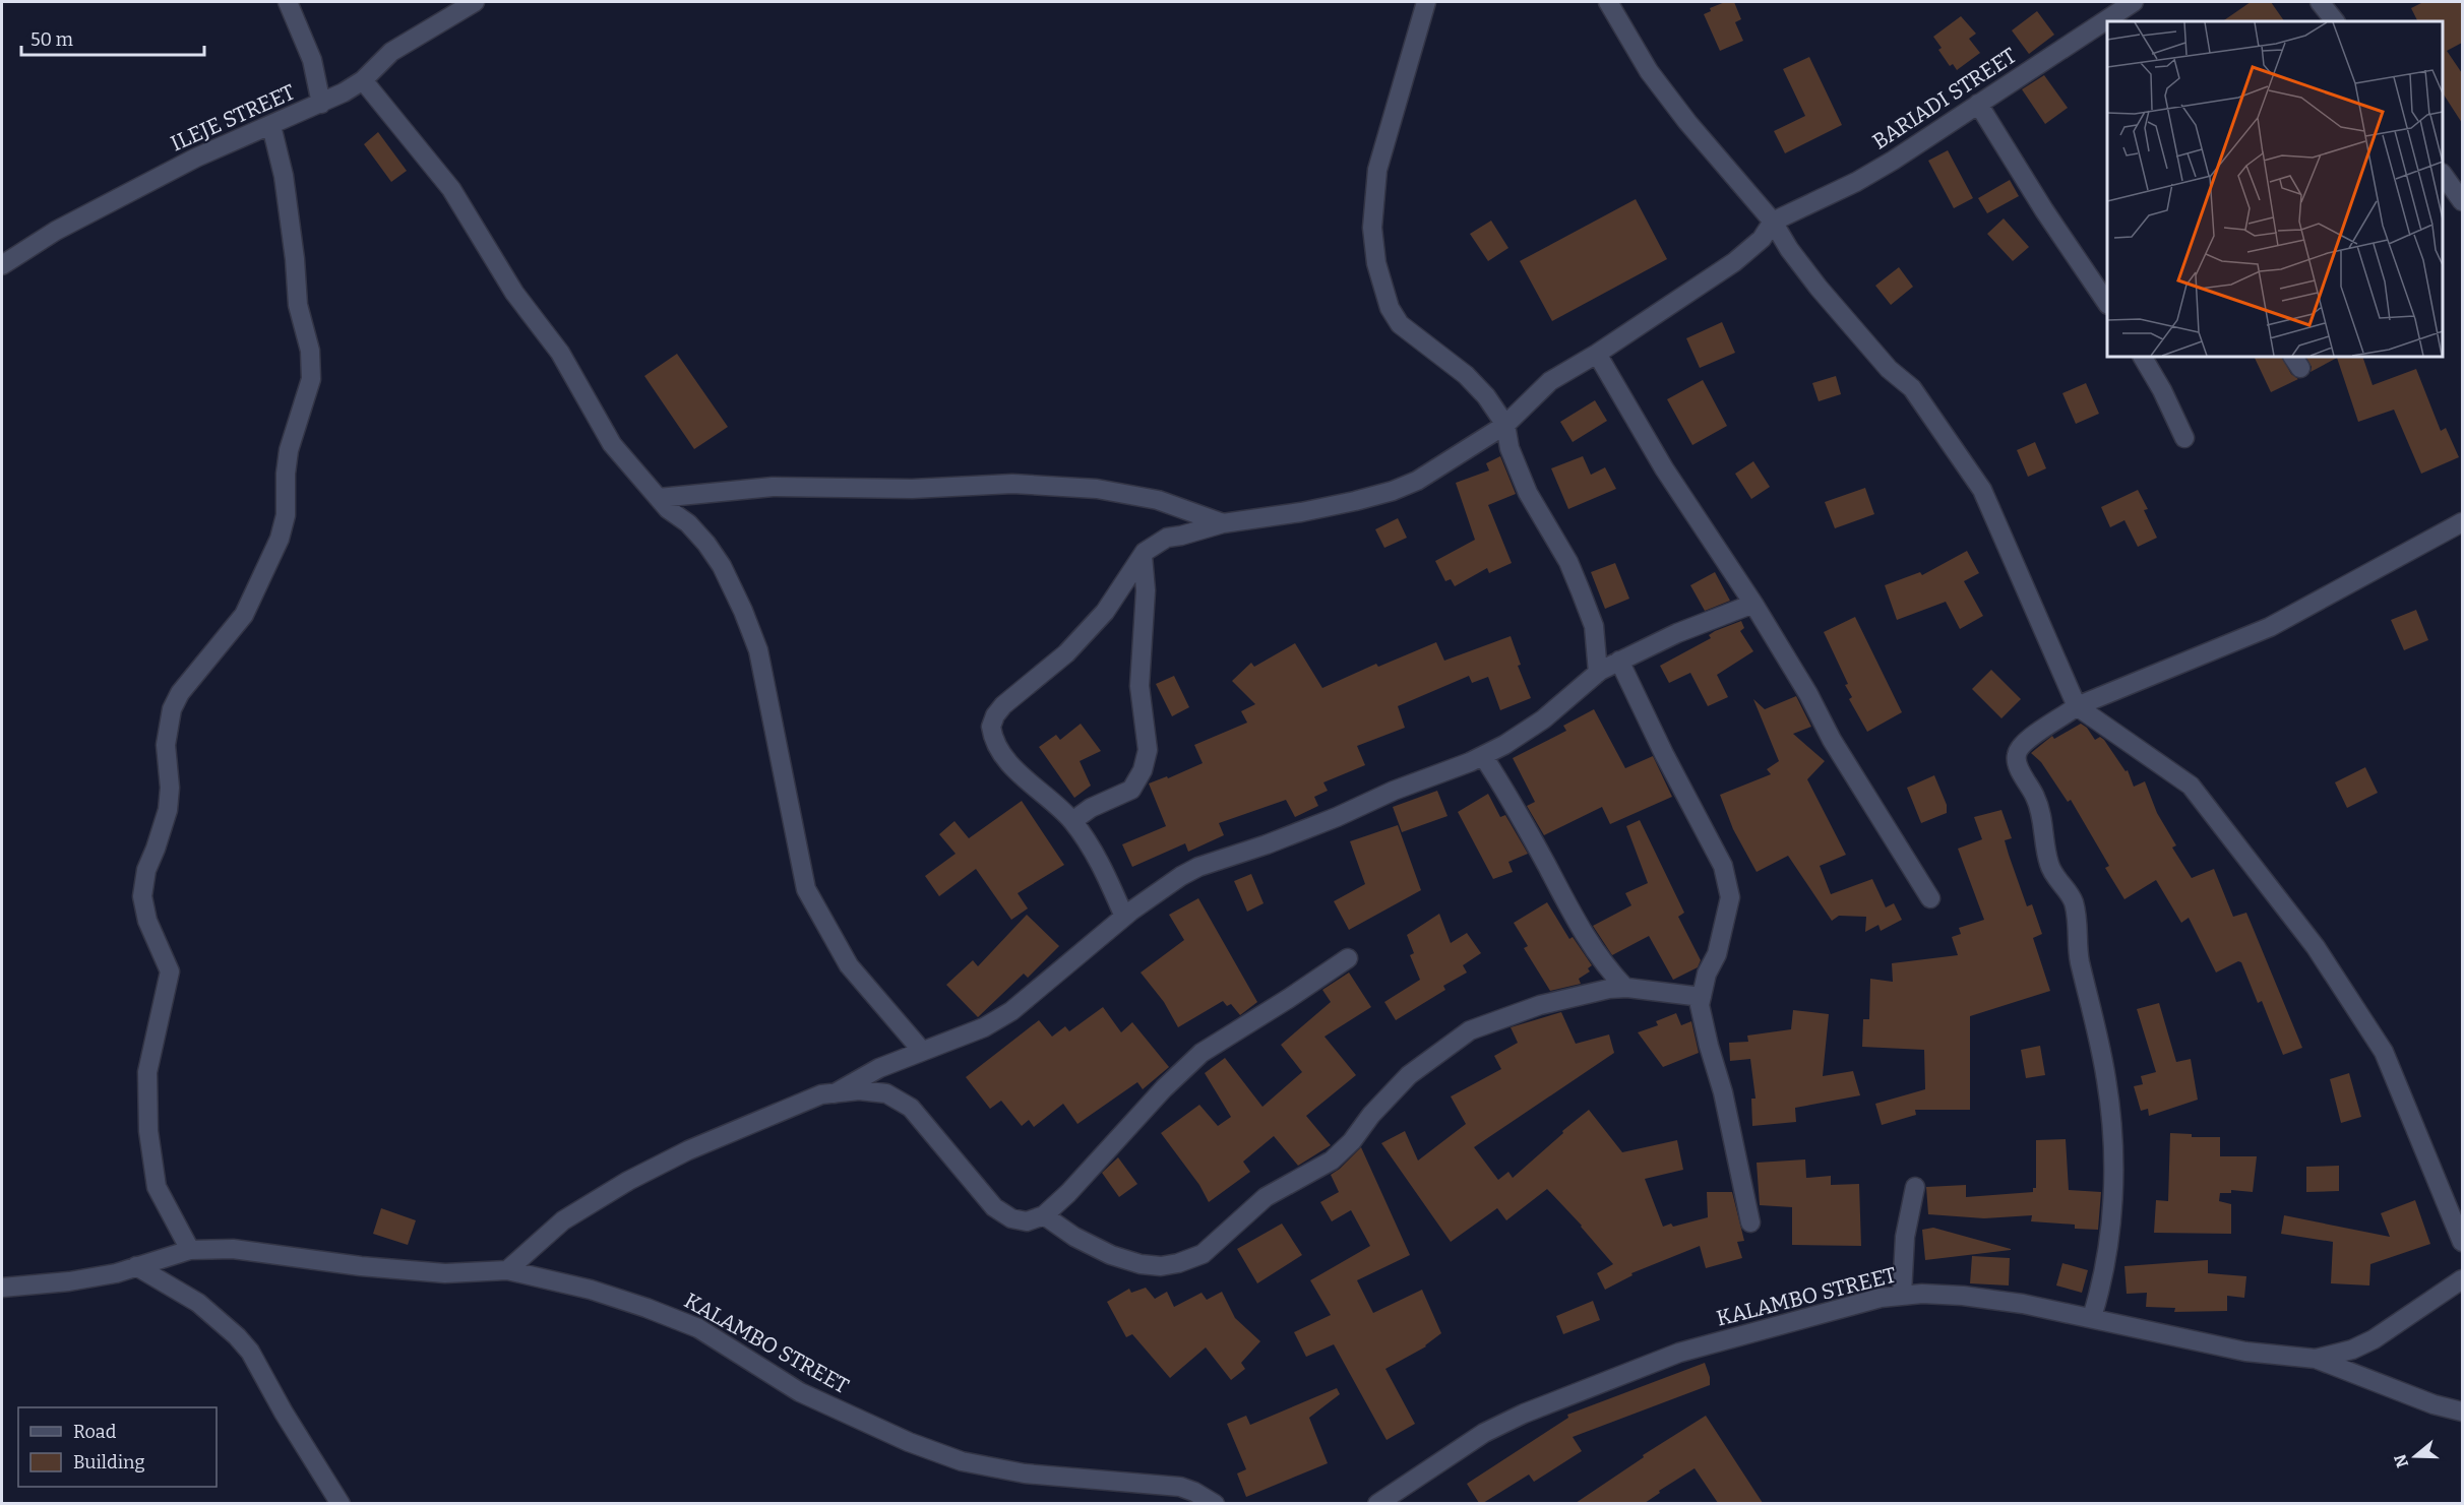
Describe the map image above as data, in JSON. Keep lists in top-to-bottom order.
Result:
{
  "streets": {
    "street": ["BARIADI STREET", "ILEJE STREET", "KALAMBO STREET"]
  },
  "legend": ["Road", "Building"],
  "scale_bar": "50 m",
  "north": "left"
}
